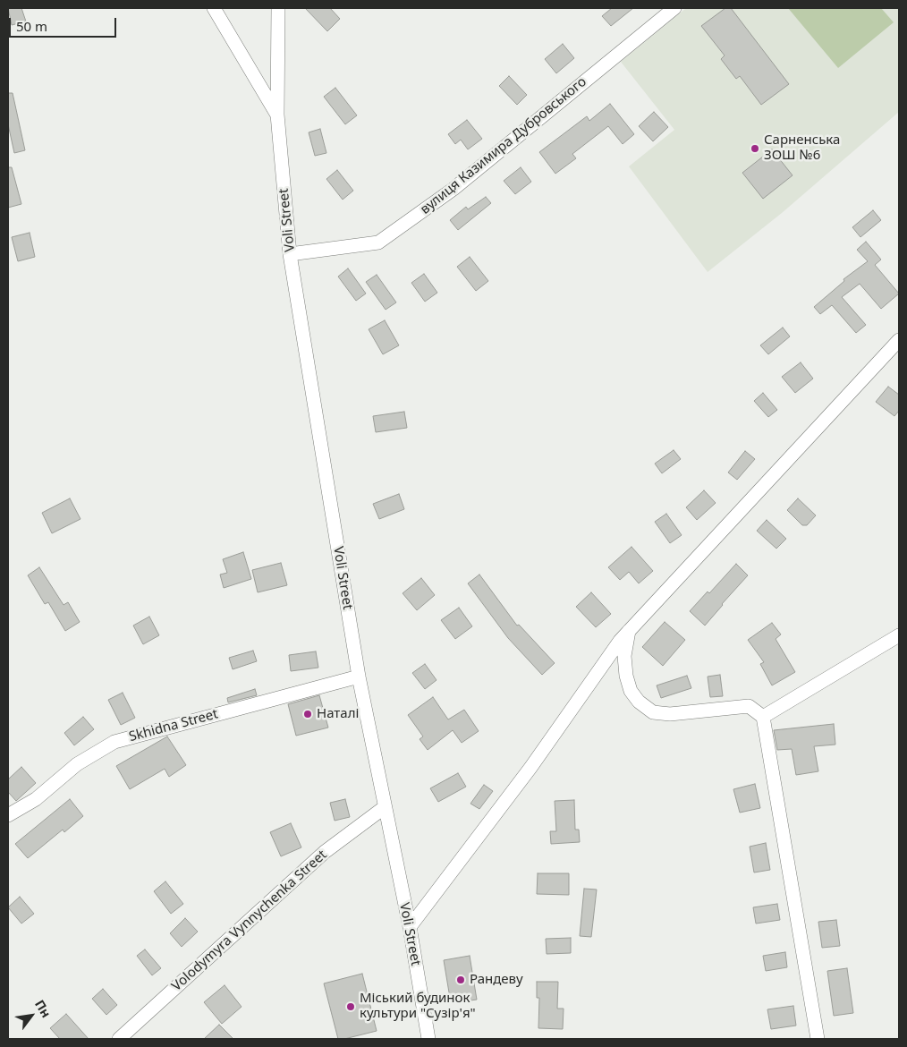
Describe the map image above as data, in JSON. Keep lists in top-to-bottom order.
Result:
{
  "streets": {
    "street": [
      "вулиця Казимира Дубровського",
      "Voli Street",
      "Skhidna Street",
      "Volodymyra Vynnychenka Street"
    ]
  },
  "crossings": [
    ["вулиця Казимира Дубровського", "Voli Street"],
    ["Voli Street", "Skhidna Street"],
    ["Voli Street", "Volodymyra Vynnychenka Street"]
  ],
  "places": [
    "Сарненська ЗОШ №6",
    "Наталі",
    "Рандеву",
    "Міський будинок культури \"Сузір'я\""
  ],
  "scale_bar": "50 m",
  "north": "top right"
}
